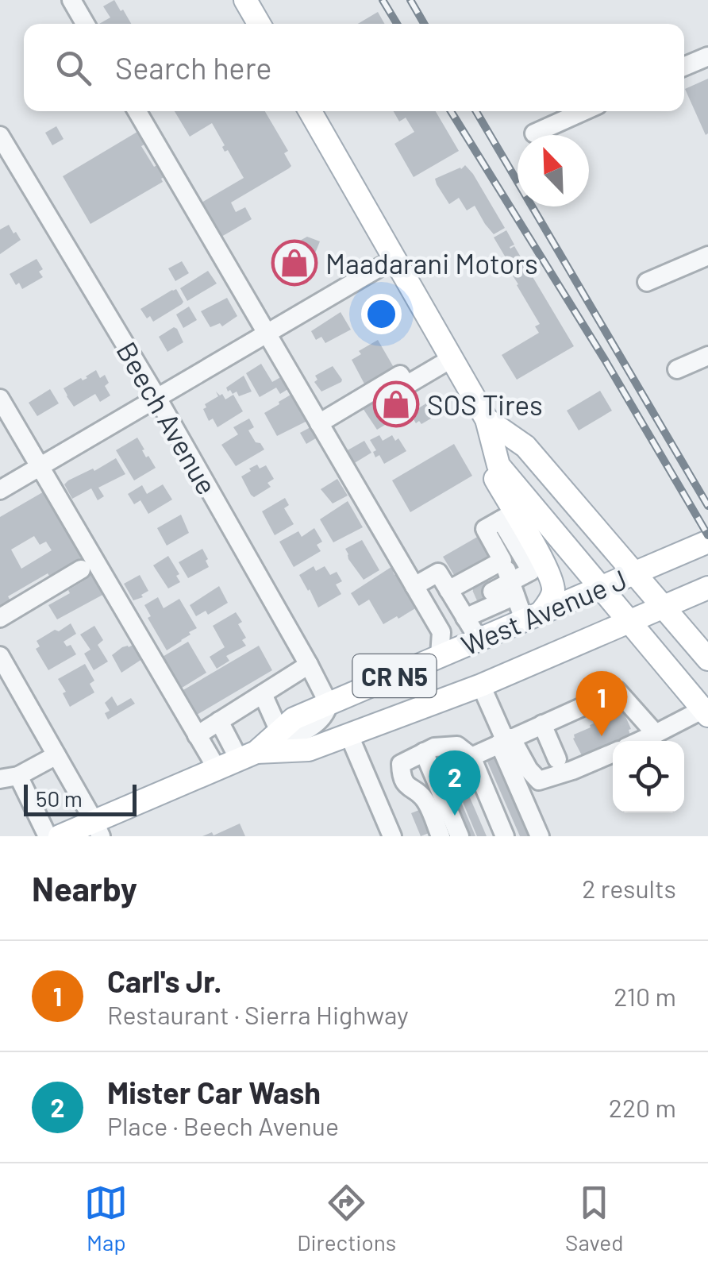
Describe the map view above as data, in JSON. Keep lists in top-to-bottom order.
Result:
{
  "streets": {
    "main road": ["West Avenue J", "CR N5"],
    "street": ["Beech Avenue"]
  },
  "crossings": [
    ["Beech Avenue", "West Avenue J"]
  ],
  "places": {
    "shop": ["Maadarani Motors", "SOS Tires"]
  },
  "scale_bar": "50 m",
  "north": "top left",
  "page": {
    "search": "Search here",
    "pins": ["1", "2"],
    "scale": "50 m",
    "heading": ["Nearby", "2 results"],
    "list": [
      {
        "mark": "1",
        "name": "Carl's Jr.",
        "note": "Restaurant · Sierra Highway",
        "value": "210 m"
      },
      {
        "mark": "2",
        "name": "Mister Car Wash",
        "note": "Place · Beech Avenue",
        "value": "220 m"
      }
    ],
    "nav": ["Map", "Directions", "Saved"]
  }
}
